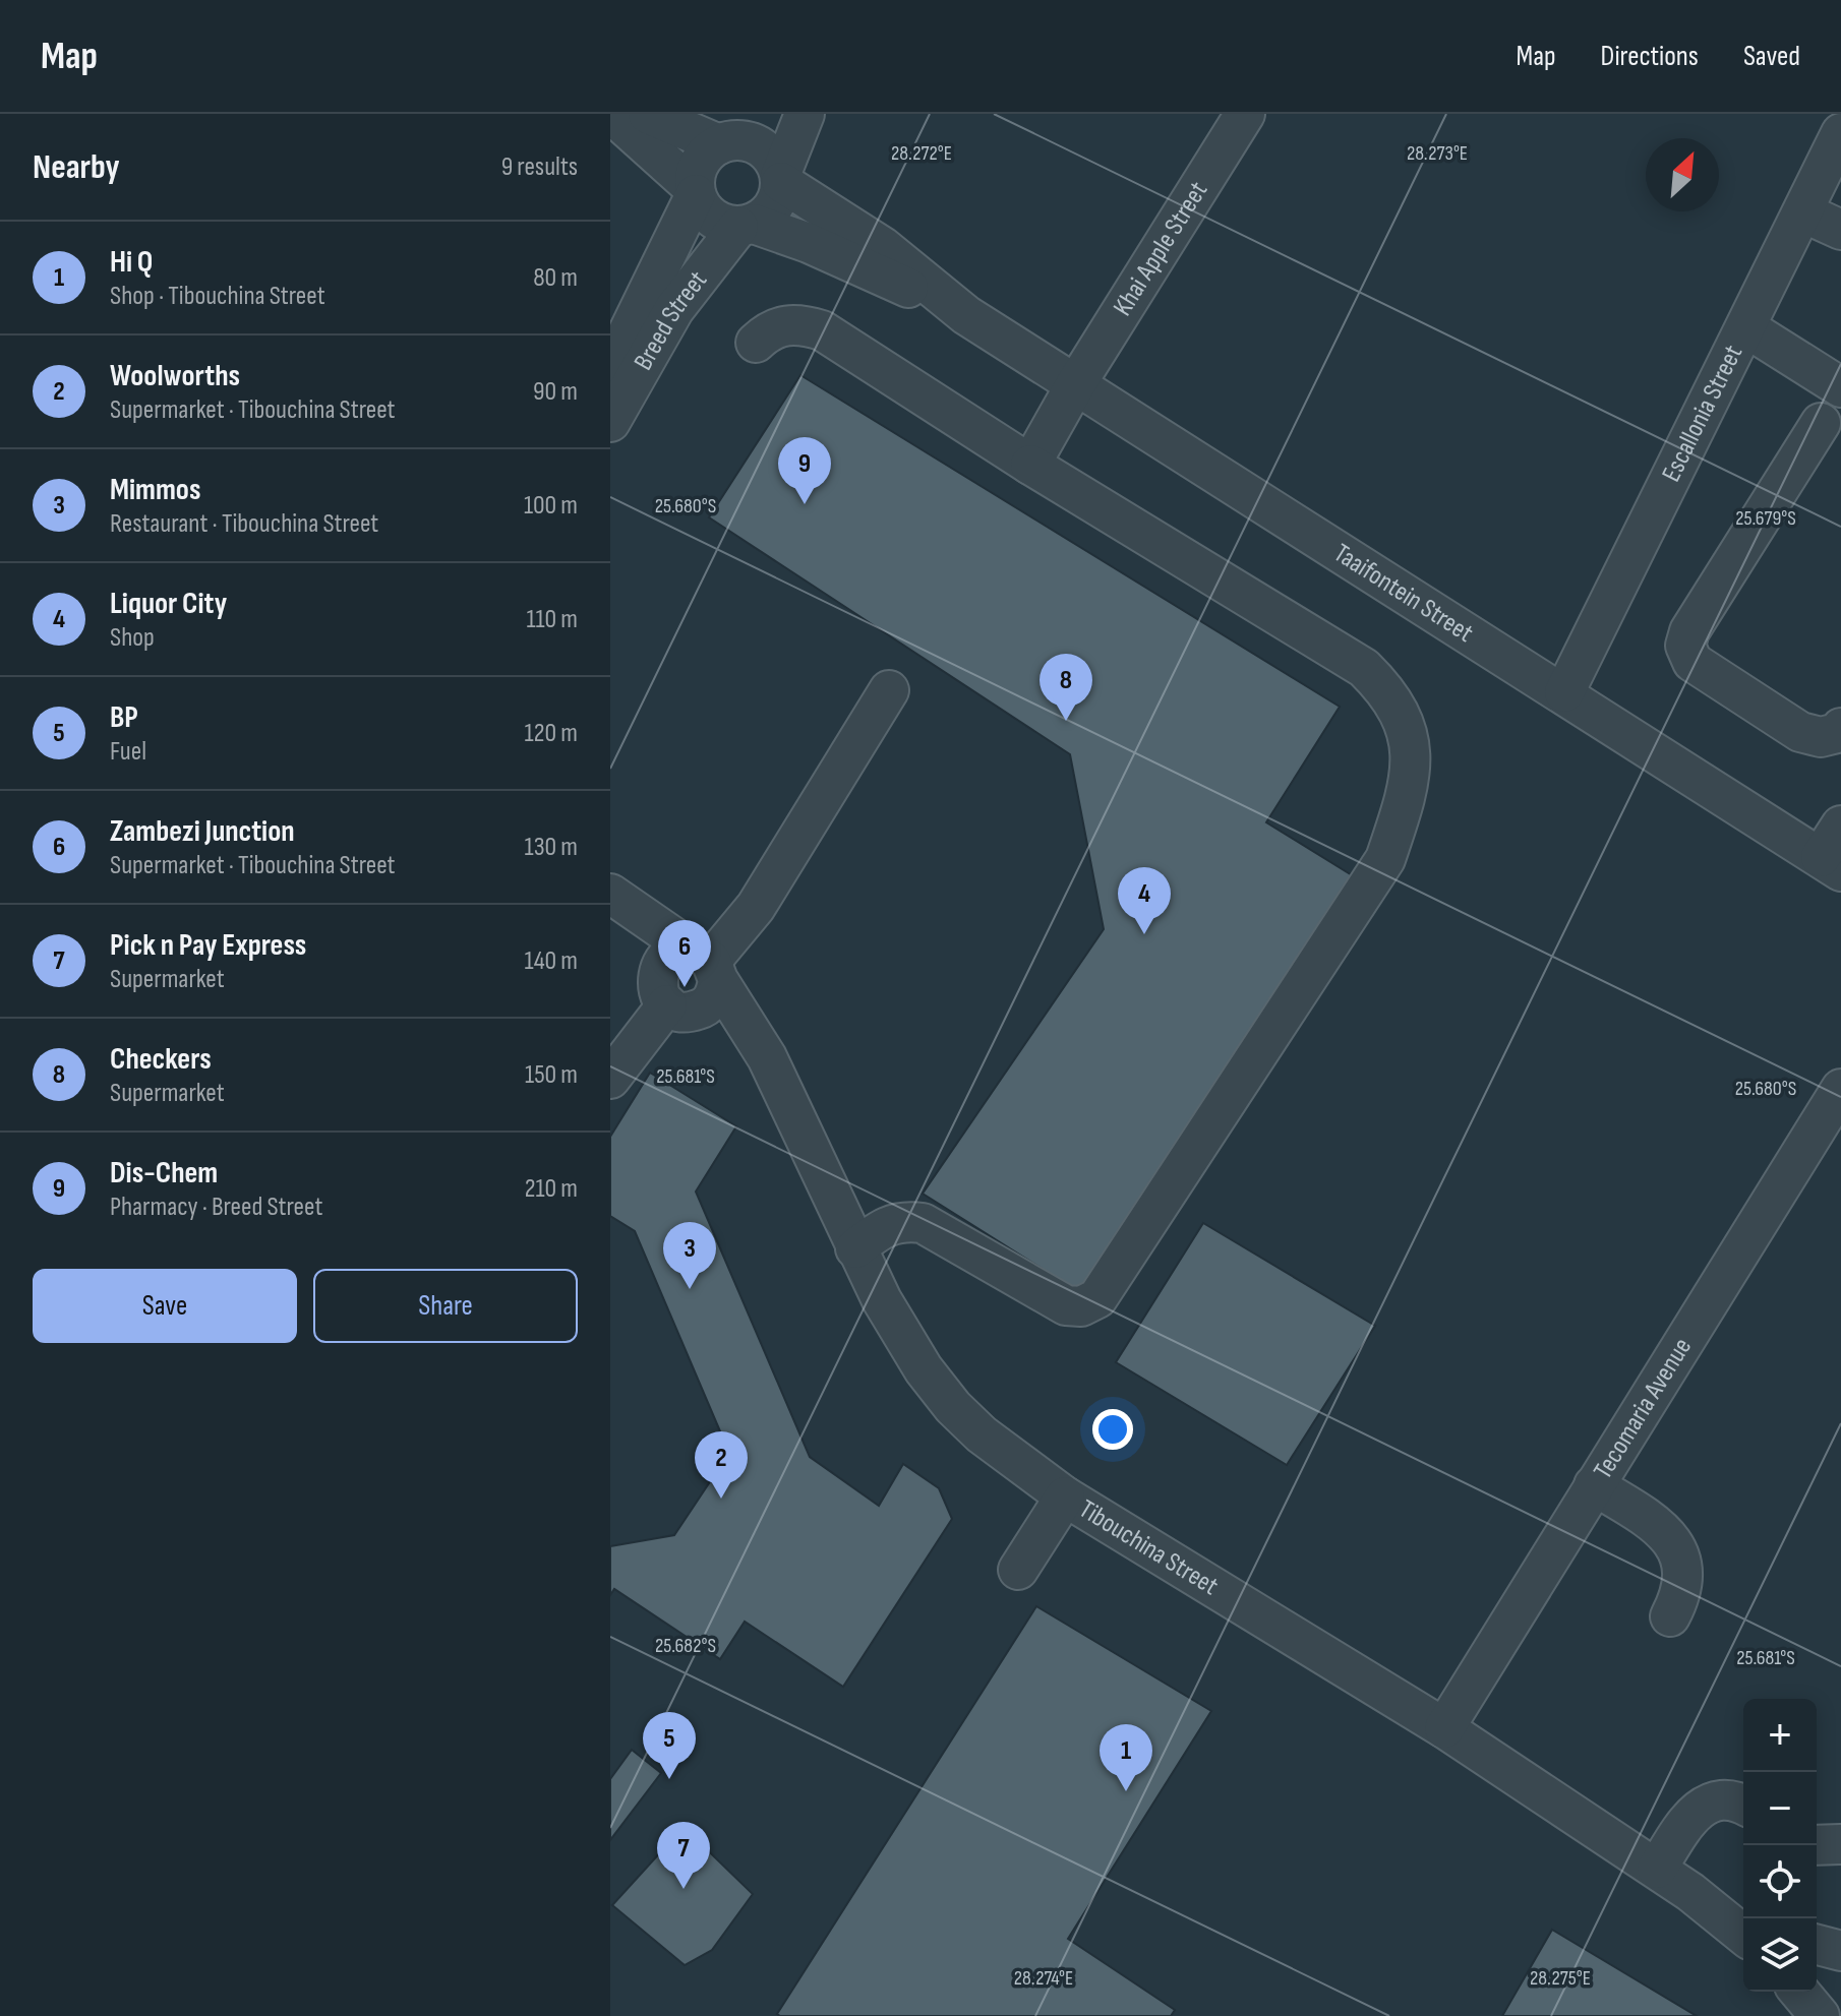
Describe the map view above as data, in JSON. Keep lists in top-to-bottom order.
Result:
{
  "streets": {
    "street": [
      "Khai Apple Street",
      "Breed Street",
      "Escallonia Street",
      "Taaifontein Street",
      "Tecomaria Avenue",
      "Tibouchina Street"
    ]
  },
  "crossings": [
    ["Khai Apple Street", "Taaifontein Street"],
    ["Escallonia Street", "Taaifontein Street"],
    ["Tecomaria Avenue", "Tibouchina Street"]
  ],
  "north": "top right",
  "page": {
    "header": "Map",
    "nav": ["Map", "Directions", "Saved"],
    "heading": ["Nearby", "9 results"],
    "list": [
      {
        "mark": "1",
        "name": "Hi Q",
        "note": "Shop · Tibouchina Street",
        "value": "80 m"
      },
      {
        "mark": "2",
        "name": "Woolworths",
        "note": "Supermarket · Tibouchina Street",
        "value": "90 m"
      },
      {
        "mark": "3",
        "name": "Mimmos",
        "note": "Restaurant · Tibouchina Street",
        "value": "100 m"
      },
      {
        "mark": "4",
        "name": "Liquor City",
        "note": "Shop",
        "value": "110 m"
      },
      {
        "mark": "5",
        "name": "BP",
        "note": "Fuel",
        "value": "120 m"
      },
      {
        "mark": "6",
        "name": "Zambezi Junction",
        "note": "Supermarket · Tibouchina Street",
        "value": "130 m"
      },
      {
        "mark": "7",
        "name": "Pick n Pay Express",
        "note": "Supermarket",
        "value": "140 m"
      },
      {
        "mark": "8",
        "name": "Checkers",
        "note": "Supermarket",
        "value": "150 m"
      },
      {
        "mark": "9",
        "name": "Dis-Chem",
        "note": "Pharmacy · Breed Street",
        "value": "210 m"
      }
    ],
    "pins": [
      "9",
      "8",
      "4",
      "6",
      "3",
      "2",
      "5",
      "1",
      "7"
    ],
    "buttons": ["Save", "Share"],
    "map_buttons": ["+", "−"]
  },
  "coordinates": [
    "28.272°E",
    "28.273°E",
    "25.680°S",
    "25.679°S",
    "25.681°S",
    "25.682°S",
    "28.274°E",
    "28.275°E"
  ]
}
